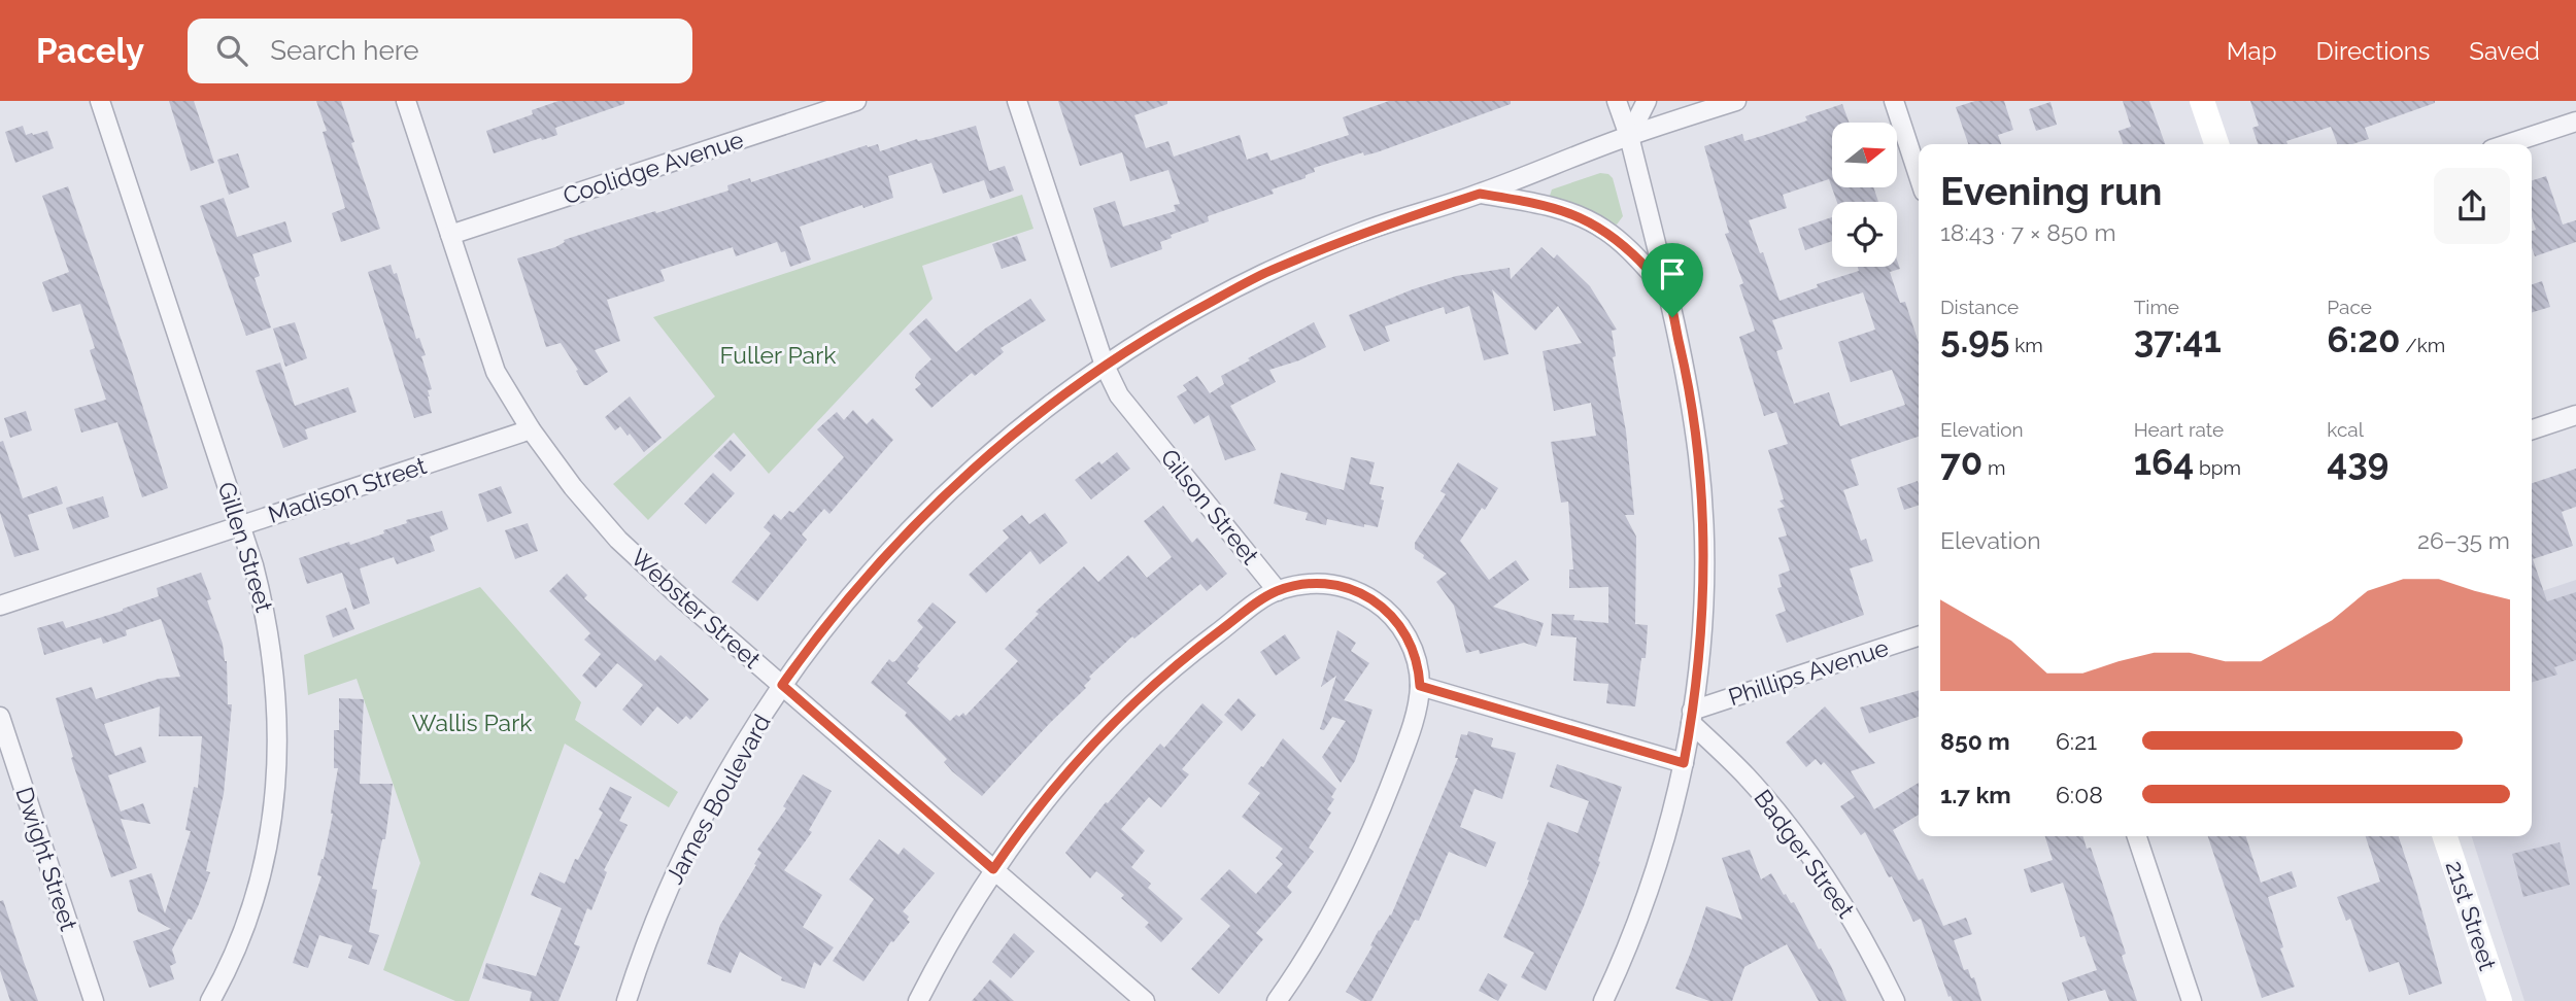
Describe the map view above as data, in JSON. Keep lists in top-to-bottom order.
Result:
{
  "streets": {
    "street": [
      "Coolidge Avenue",
      "Madison Street",
      "Gilson Street",
      "Gillen Street",
      "Webster Street",
      "Phillips Avenue",
      "James Boulevard",
      "Badger Street",
      "Dwight Street",
      "21st Street"
    ]
  },
  "crossings": [
    ["Coolidge Avenue", "Webster Street"],
    ["Madison Street", "Gillen Street"],
    ["Madison Street", "Webster Street"],
    ["Gilson Street", "James Boulevard"],
    ["Webster Street", "James Boulevard"],
    ["Phillips Avenue", "Badger Street"]
  ],
  "parks": ["Fuller Park", "Wallis Park"],
  "north": "right",
  "page": {
    "header": "Pacely",
    "search": "Search here",
    "nav": ["Map", "Directions", "Saved"],
    "heading": ["Evening run", "18:43 · 7 × 850 m"],
    "stats": [
      ["Distance", "5.95 km"],
      ["Time", "37:41"],
      ["Pace", "6:20 /km"],
      ["Elevation", "70 m"],
      ["Heart rate", "164 bpm"],
      ["kcal", "439"]
    ],
    "chart": ["Elevation", "26–35 m"],
    "list": [
      {
        "name": "850 m",
        "note": "6:21"
      },
      {
        "name": "1.7 km",
        "note": "6:08"
      }
    ]
  }
}
